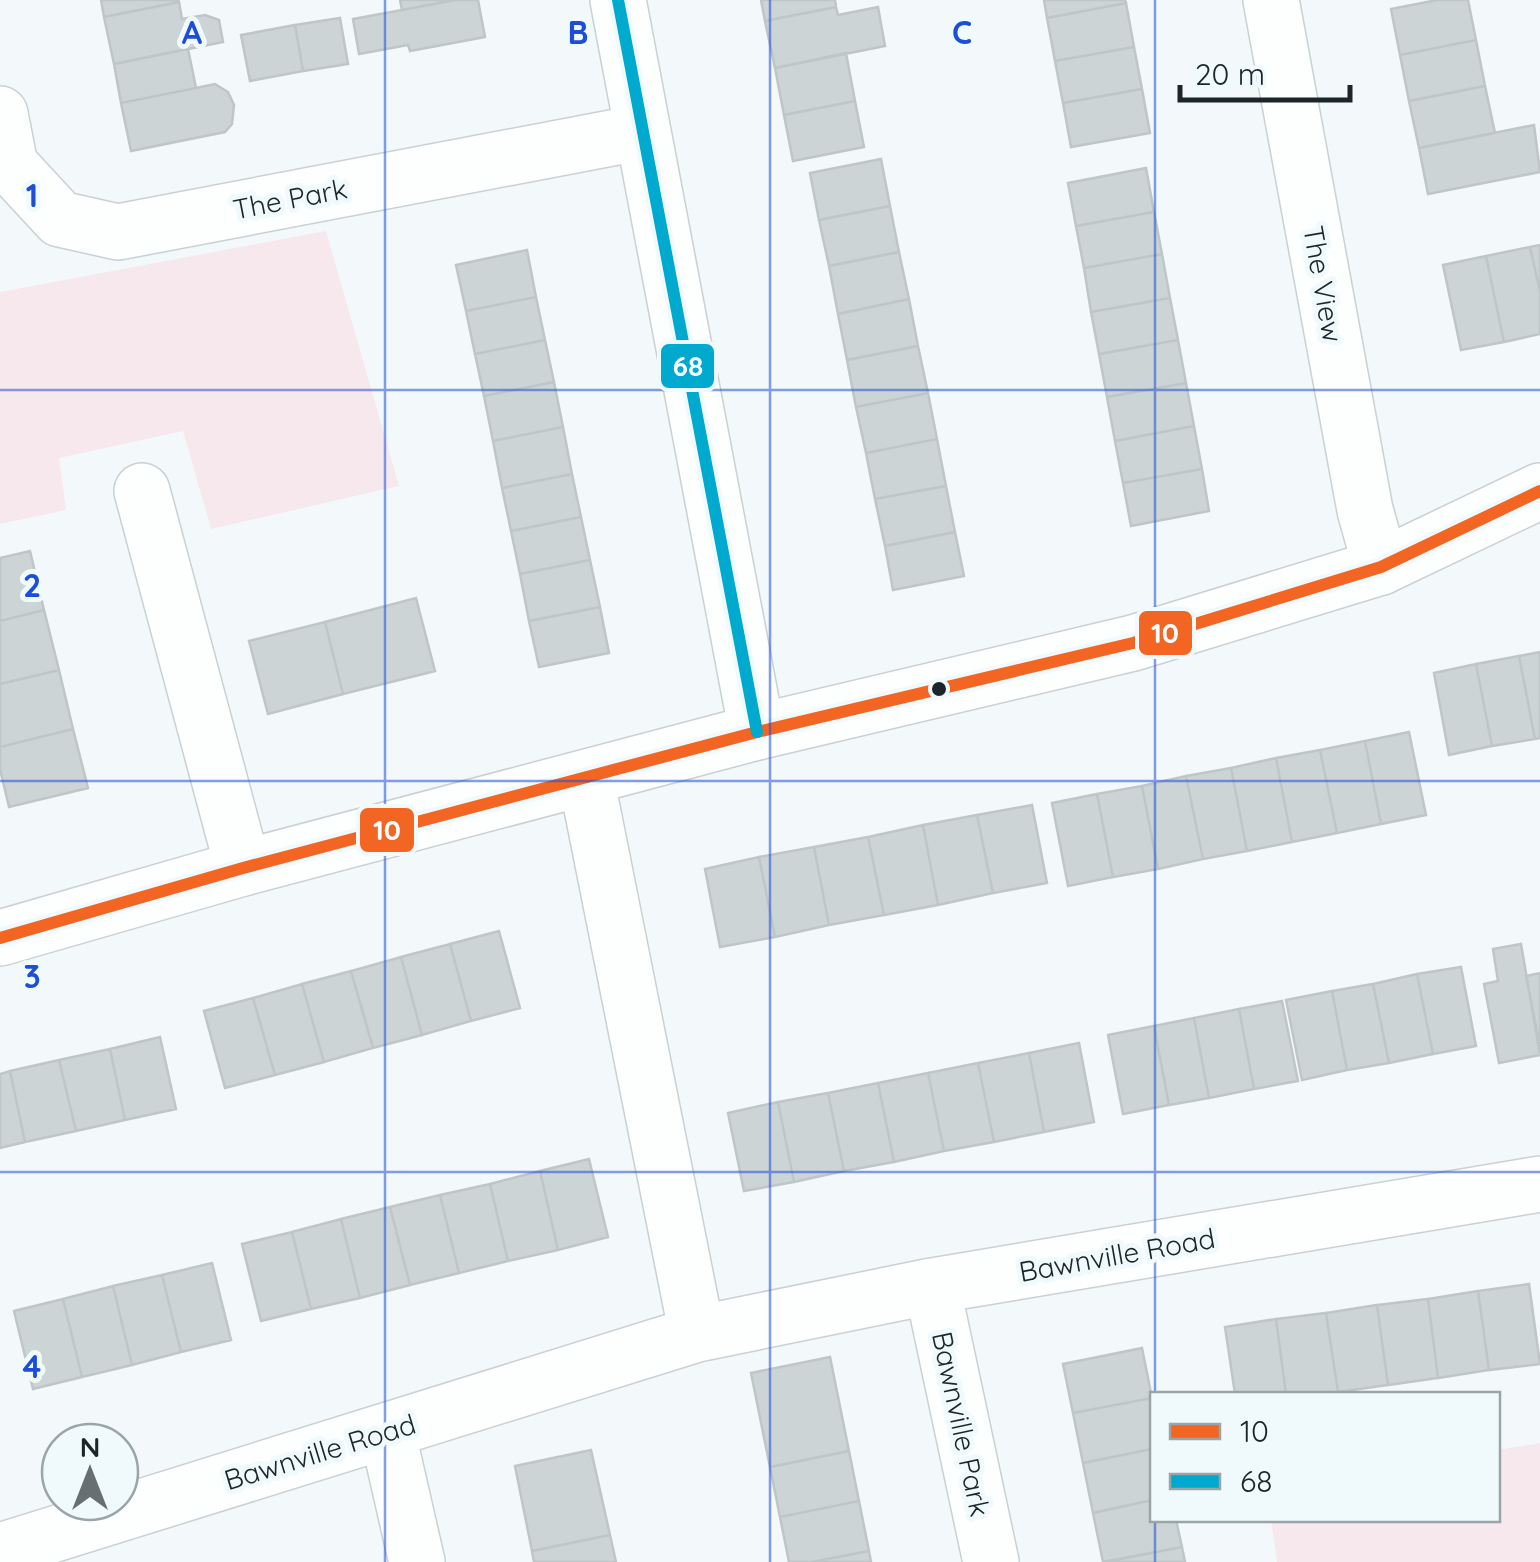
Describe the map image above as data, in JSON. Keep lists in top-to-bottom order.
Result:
{
  "streets": {
    "street": [
      "The Park",
      "The View",
      "Bawnville Road",
      "Bawnville Park"
    ]
  },
  "crossings": [
    ["Bawnville Road", "Bawnville Park"]
  ],
  "lines": ["transit line 68", "transit line 10"],
  "legend": ["10", "68"],
  "scale_bar": "20 m",
  "north": "top",
  "grid": {
    "columns": ["A", "B", "C"],
    "rows": [
      "1",
      "2",
      "3",
      "4"
    ]
  }
}
